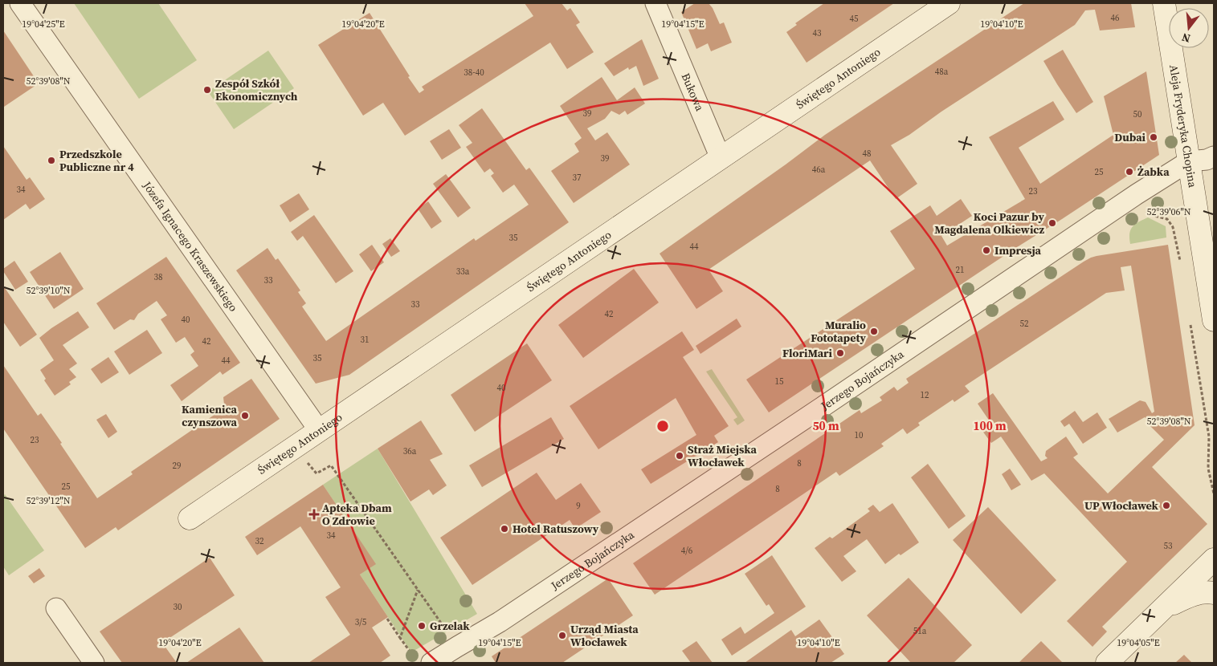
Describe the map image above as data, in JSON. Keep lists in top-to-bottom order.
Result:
{
  "streets": {
    "street": [
      "Świętego Antoniego",
      "Bukowa",
      "Aleja Fryderyka Chopina",
      "Józefa Ignacego Kraszewskiego",
      "Jerzego Bojańczyka"
    ]
  },
  "crossings": [
    ["Świętego Antoniego", "Bukowa"],
    ["Świętego Antoniego", "Józefa Ignacego Kraszewskiego"],
    ["Aleja Fryderyka Chopina", "Jerzego Bojańczyka"]
  ],
  "places": {
    "other": [
      "Zespół Szkół Ekonomicznych",
      "Dubai",
      "Przedszkole Publiczne nr 4",
      "Żabka",
      "Koci Pazur by Magdalena Olkiewicz",
      "Impresja",
      "Muralio Fototapety",
      "FloriMari",
      "Kamienica czynszowa",
      "Straż Miejska Włocławek",
      "UP Włocławek",
      "Hotel Ratuszowy",
      "Grzelak",
      "Urząd Miasta Włocławek"
    ],
    "health": ["Apteka Dbam O Zdrowie"]
  },
  "house_numbers": [
    "46",
    "45",
    "43",
    "48a",
    "38-40",
    "39",
    "50",
    "48",
    "39",
    "46a",
    "25",
    "37",
    "34",
    "23",
    "35",
    "44",
    "21",
    "33a",
    "38",
    "33",
    "33",
    "42",
    "40",
    "52",
    "31",
    "42",
    "35",
    "44",
    "15",
    "40",
    "12",
    "10",
    "23",
    "36a",
    "8",
    "29",
    "25",
    "8",
    "9",
    "34",
    "32",
    "53",
    "4/6",
    "30",
    "3/5",
    "51a"
  ],
  "north": "bottom",
  "coordinates": [
    "19°04'25\"E",
    "19°04'20\"E",
    "19°04'15\"E",
    "19°04'10\"E",
    "52°39'08\"N",
    "52°39'06\"N",
    "52°39'10\"N",
    "52°39'12\"N",
    "19°04'05\"E"
  ],
  "rings": ["50 m", "100 m"]
}
